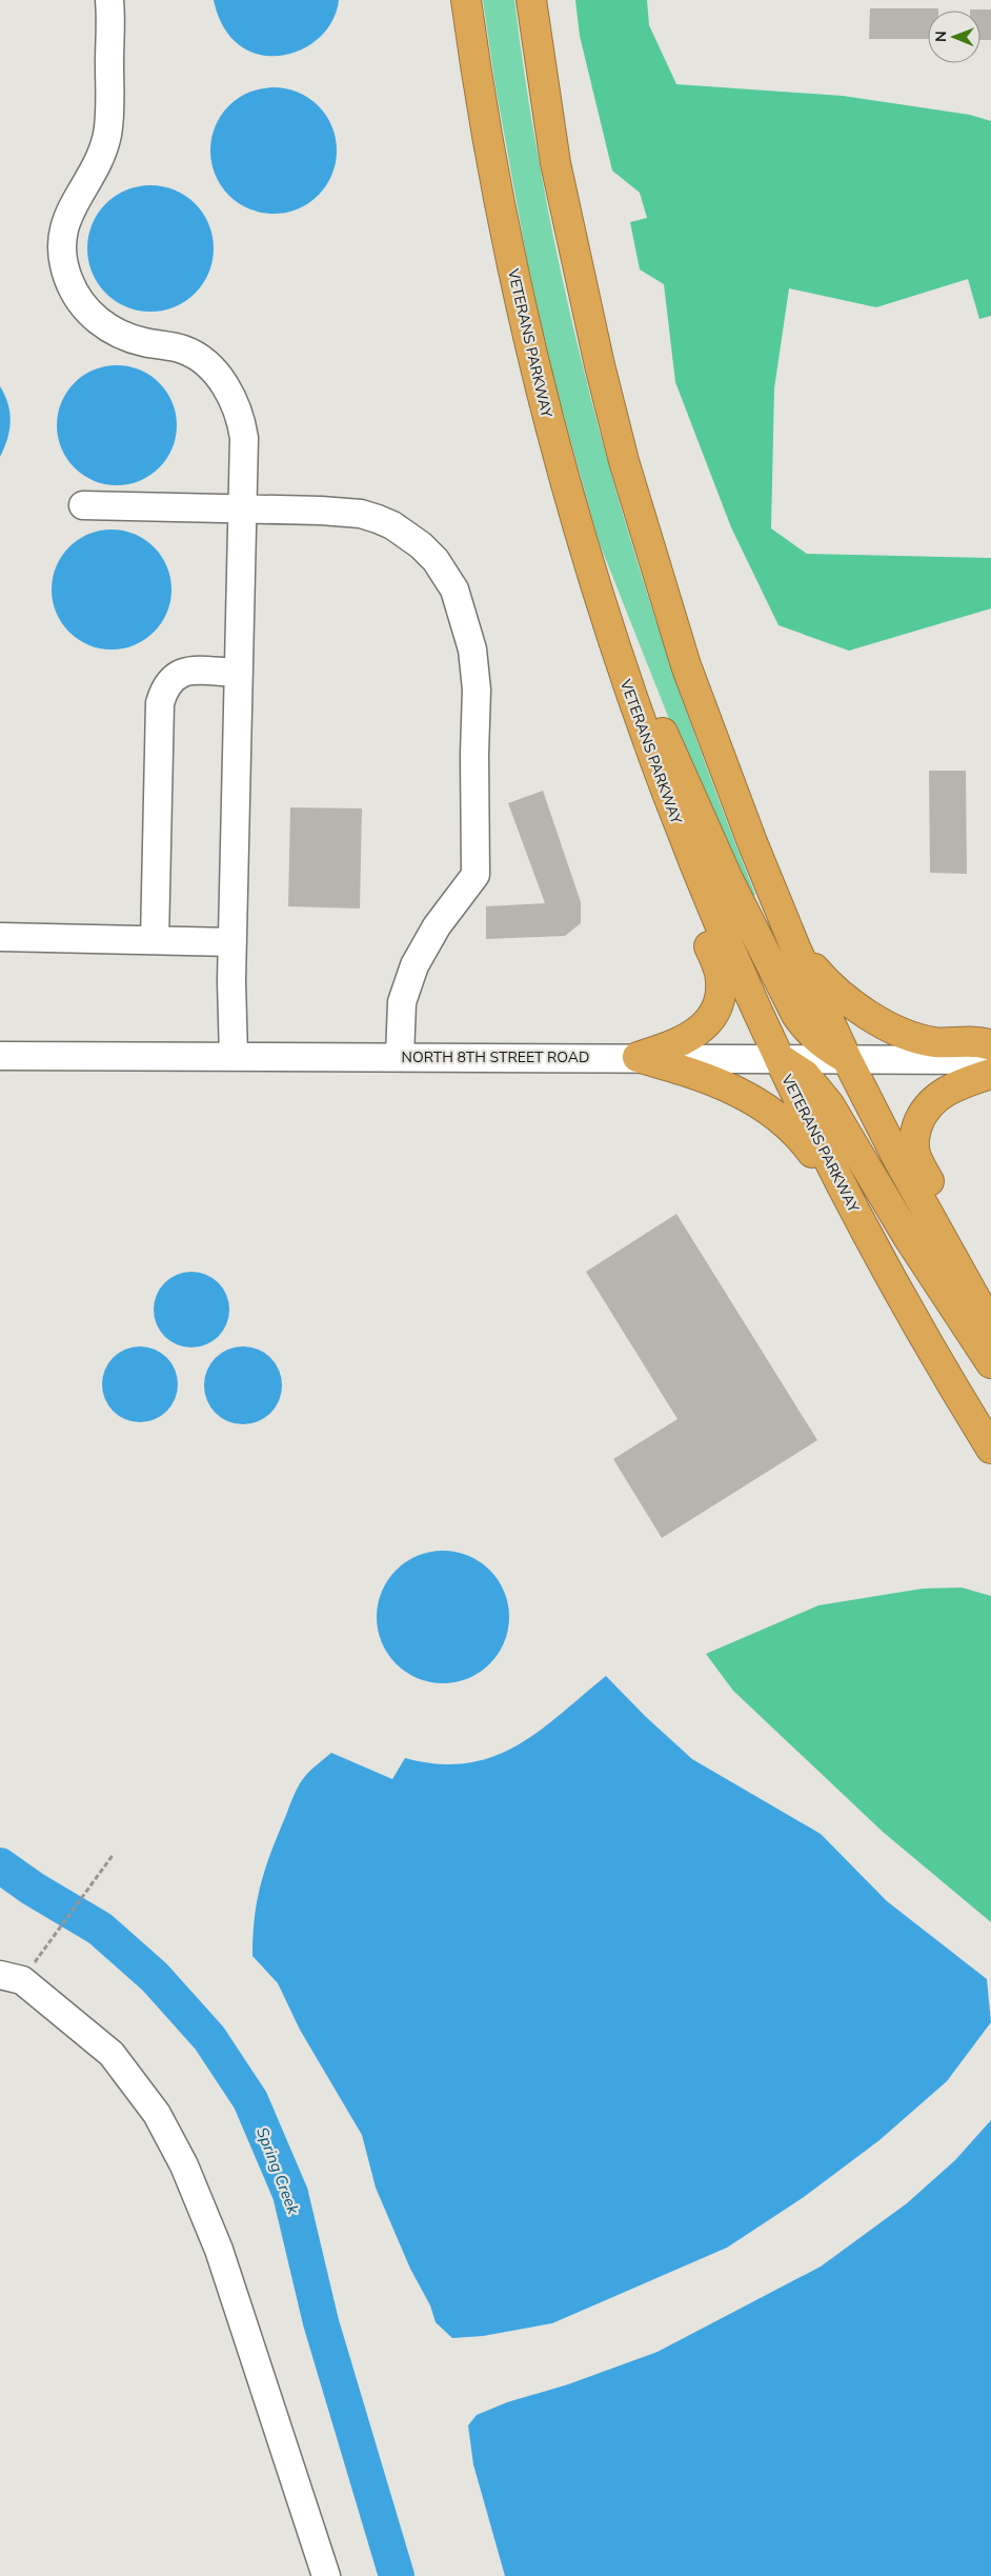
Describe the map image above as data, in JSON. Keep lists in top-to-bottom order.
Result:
{
  "streets": {
    "highway": ["VETERANS PARKWAY"],
    "street": ["NORTH 8TH STREET ROAD"]
  },
  "crossings": [
    ["VETERANS PARKWAY", "NORTH 8TH STREET ROAD"]
  ],
  "water": ["Spring Creek"],
  "north": "left"
}
